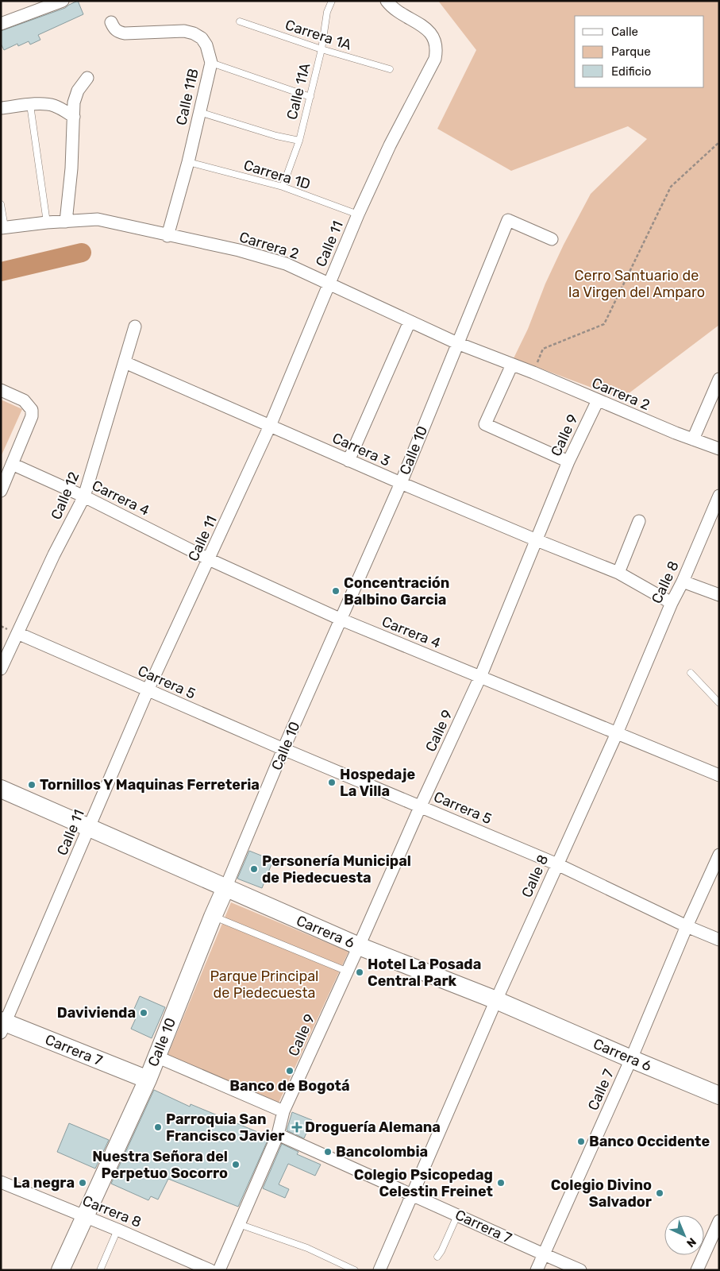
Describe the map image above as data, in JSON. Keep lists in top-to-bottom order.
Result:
{
  "streets": {
    "street": [
      "Calle 11B",
      "Calle 11",
      "Carrera 2",
      "Calle 9",
      "Carrera 3",
      "Calle 10",
      "Calle 12",
      "Carrera 4",
      "Calle 8",
      "Carrera 5",
      "Carrera 6",
      "Carrera 7",
      "Calle 7",
      "Carrera 8"
    ],
    "lane": ["Carrera 1A", "Calle 11A", "Carrera 1D"]
  },
  "crossings": [
    ["Carrera 1A", "Calle 11A"],
    ["Calle 11A", "Carrera 1D"],
    ["Calle 11B", "Carrera 1D"],
    ["Calle 11B", "Carrera 2"],
    ["Carrera 1D", "Calle 11"],
    ["Calle 11", "Carrera 2"],
    ["Calle 11", "Carrera 3"],
    ["Calle 11", "Carrera 4"],
    ["Calle 11", "Carrera 5"],
    ["Calle 11", "Carrera 6"],
    ["Calle 11", "Carrera 7"],
    ["Carrera 2", "Calle 9"],
    ["Carrera 2", "Calle 10"],
    ["Calle 9", "Carrera 3"],
    ["Calle 9", "Carrera 4"],
    ["Calle 9", "Carrera 5"],
    ["Calle 9", "Carrera 6"],
    ["Calle 9", "Carrera 7"],
    ["Carrera 3", "Calle 10"],
    ["Carrera 3", "Calle 12"],
    ["Carrera 3", "Calle 8"],
    ["Calle 10", "Carrera 4"],
    ["Calle 10", "Carrera 5"],
    ["Calle 10", "Carrera 6"],
    ["Calle 10", "Carrera 7"],
    ["Calle 10", "Carrera 8"],
    ["Calle 12", "Carrera 4"],
    ["Calle 12", "Carrera 5"],
    ["Carrera 4", "Calle 8"],
    ["Calle 8", "Carrera 5"],
    ["Calle 8", "Carrera 6"],
    ["Calle 8", "Carrera 7"],
    ["Carrera 5", "Calle 7"],
    ["Carrera 6", "Calle 7"],
    ["Carrera 7", "Calle 7"]
  ],
  "parks": ["Cerro Santuario de la Virgen del Amparo", "Parque Principal de Piedecuesta"],
  "places": {
    "other": [
      "Concentración Balbino Garcia",
      "Hospedaje La Villa",
      "Tornillos Y Maquinas Ferreteria",
      "Personería Municipal de Piedecuesta",
      "Hotel La Posada Central Park",
      "Davivienda",
      "Banco de Bogotá",
      "Parroquia San Francisco Javier",
      "Banco Occidente",
      "Bancolombia",
      "Nuestra Señora del Perpetuo Socorro",
      "La negra",
      "Colegio Psicopedag Celestin Freinet",
      "Colegio Divino Salvador"
    ],
    "health": ["Droguería Alemana"]
  },
  "legend": ["Calle", "Parque", "Edificio"],
  "north": "bottom right"
}
